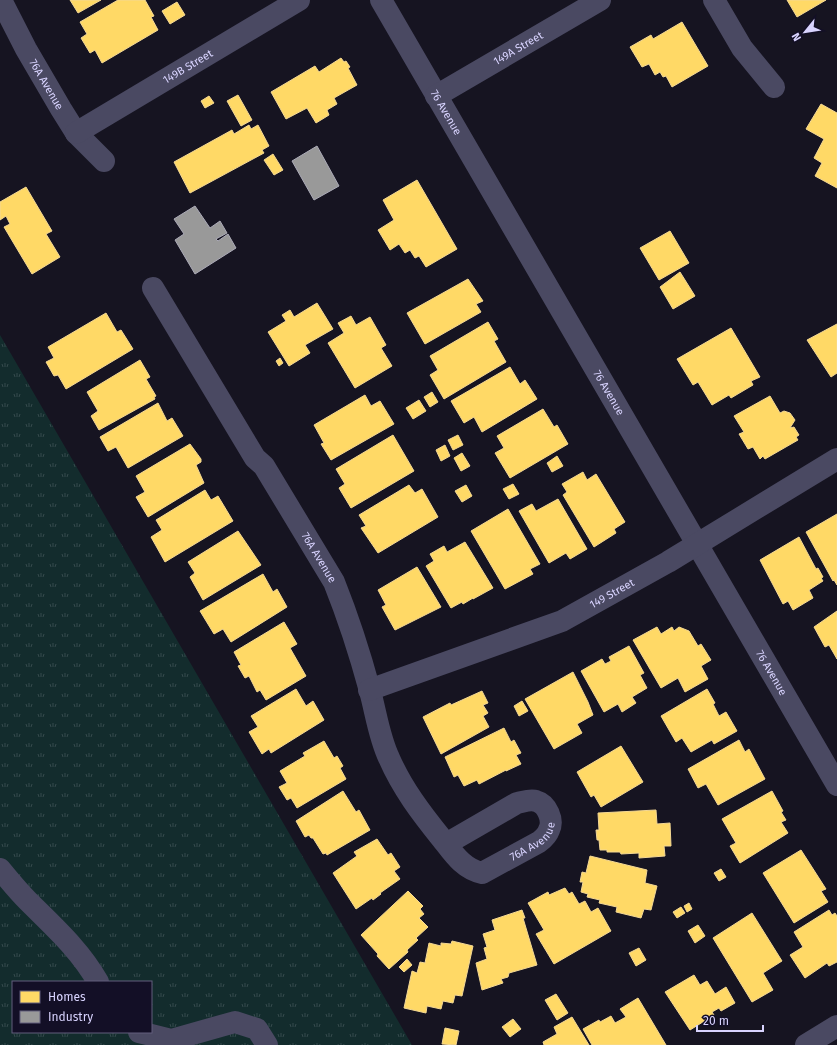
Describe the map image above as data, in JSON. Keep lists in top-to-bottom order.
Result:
{
  "streets": {
    "street": [
      "149A Street",
      "149B Street",
      "76A Avenue",
      "76 Avenue",
      "149 Street"
    ]
  },
  "crossings": [
    ["149A Street", "76 Avenue"],
    ["149B Street", "76A Avenue"],
    ["76A Avenue", "149 Street"],
    ["76 Avenue", "149 Street"]
  ],
  "legend": ["Homes", "Industry"],
  "scale_bar": "20 m",
  "north": "bottom left"
}
